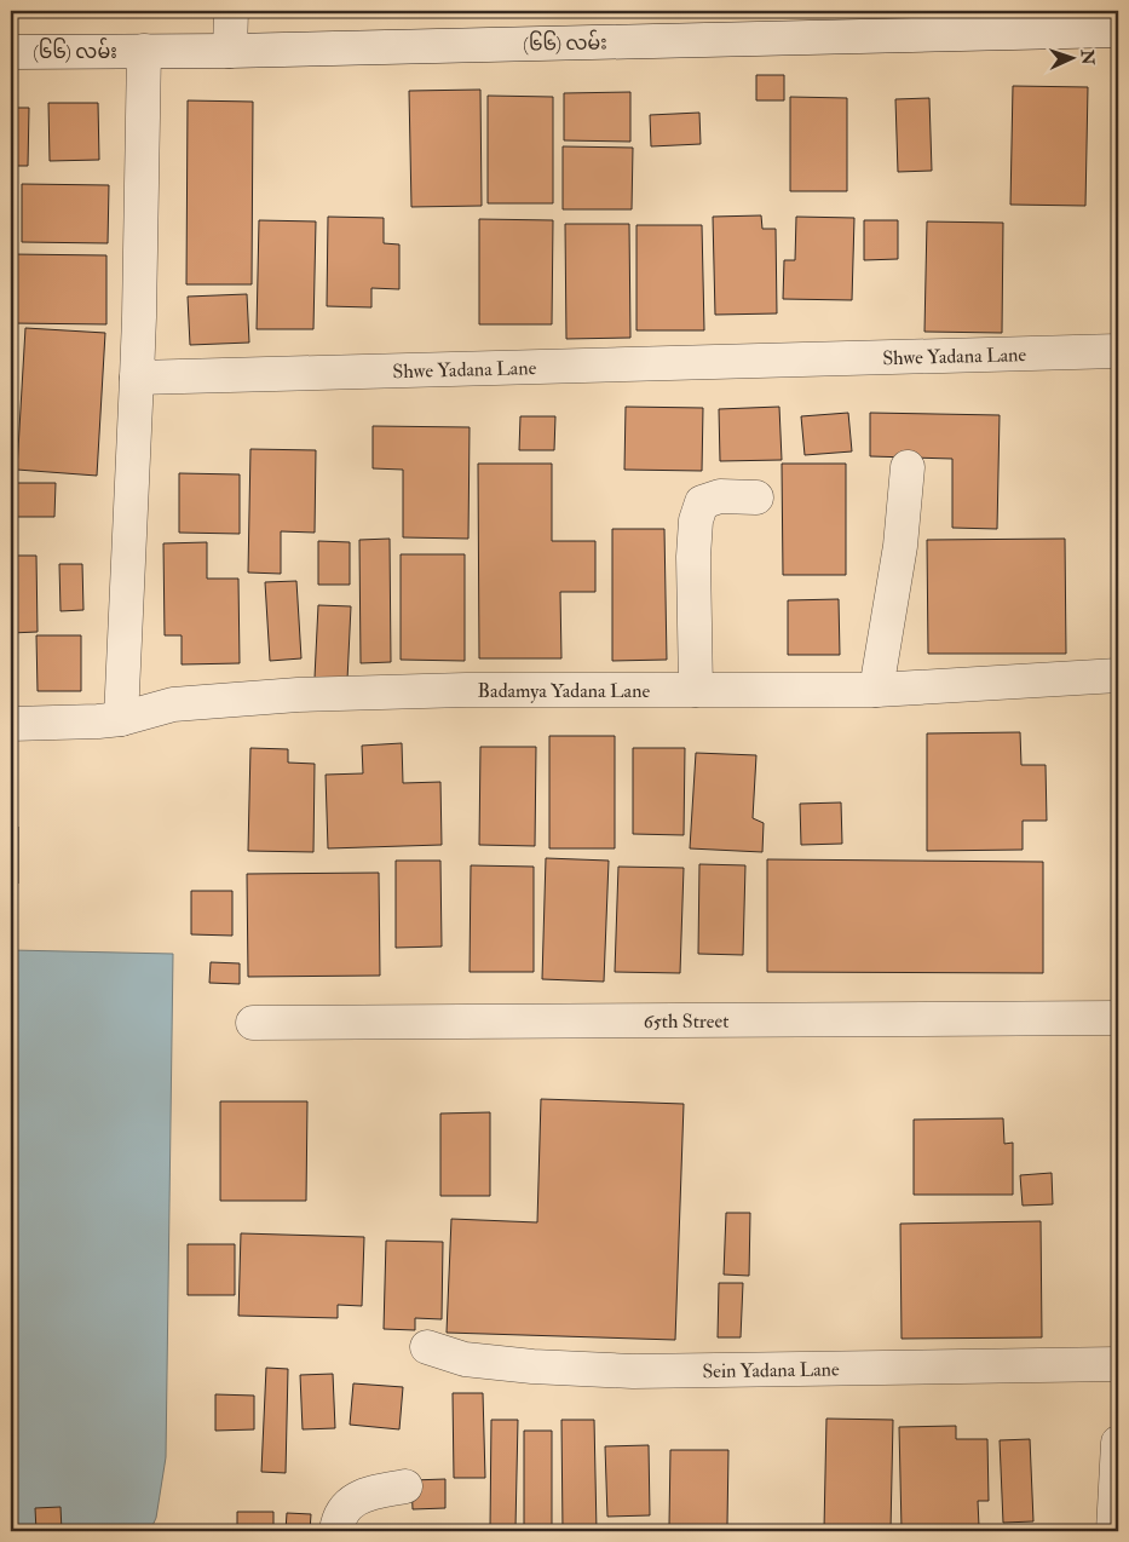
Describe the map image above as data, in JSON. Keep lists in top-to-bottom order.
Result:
{
  "streets": {
    "street": [
      "(၆၆) လမ်း",
      "Shwe Yadana Lane",
      "Badamya Yadana Lane",
      "65th Street",
      "Sein Yadana Lane"
    ]
  },
  "north": "right"
}
